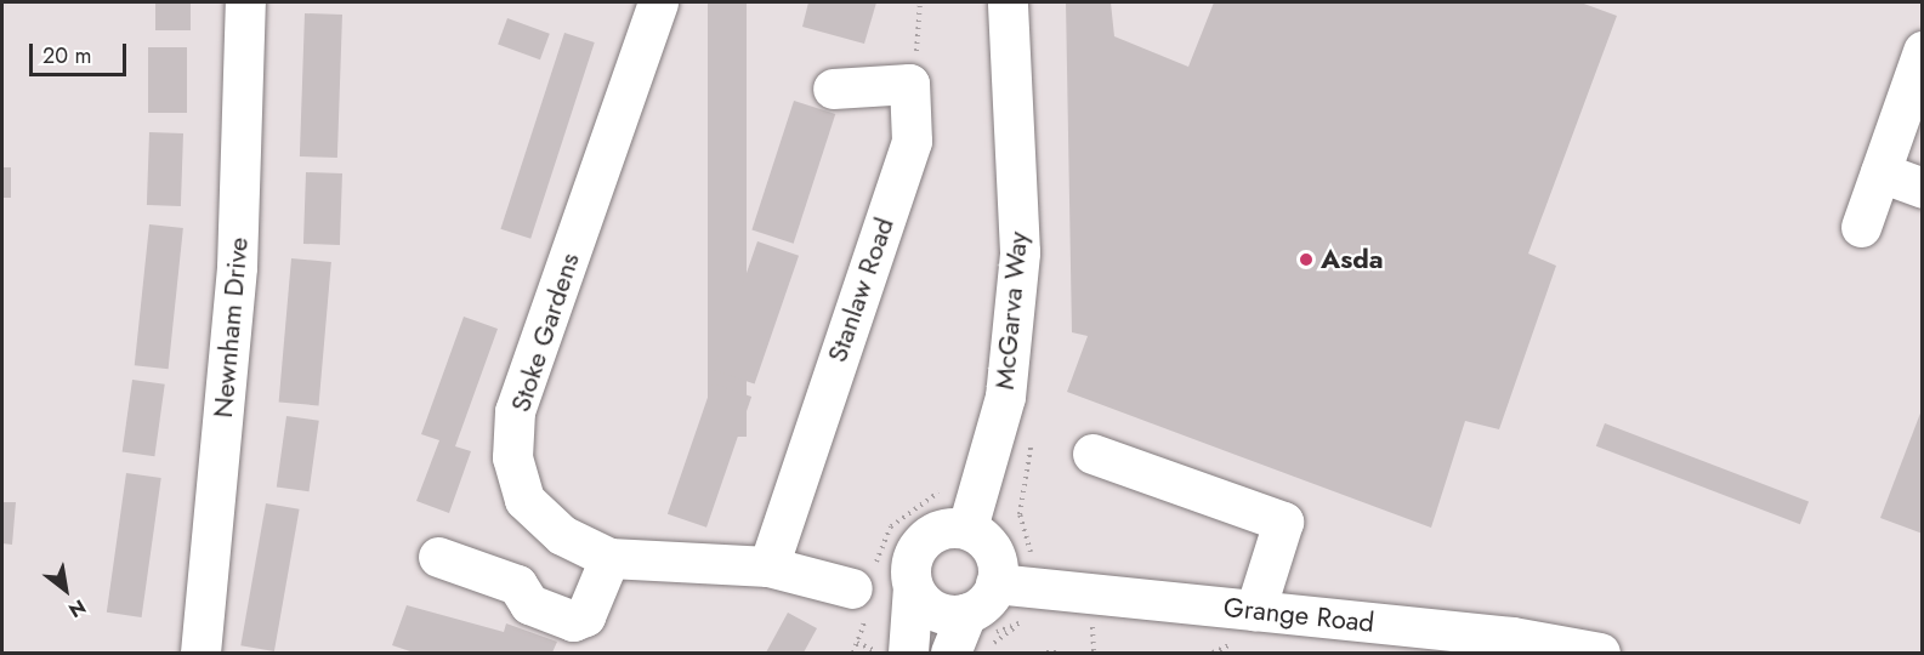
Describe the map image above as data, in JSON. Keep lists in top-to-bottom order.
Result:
{
  "streets": {
    "street": [
      "Stanlaw Road",
      "McGarva Way",
      "Newnham Drive",
      "Stoke Gardens",
      "Grange Road"
    ]
  },
  "crossings": [
    ["Stanlaw Road", "Stoke Gardens"]
  ],
  "places": ["Asda"],
  "scale_bar": "20 m",
  "north": "bottom right"
}
